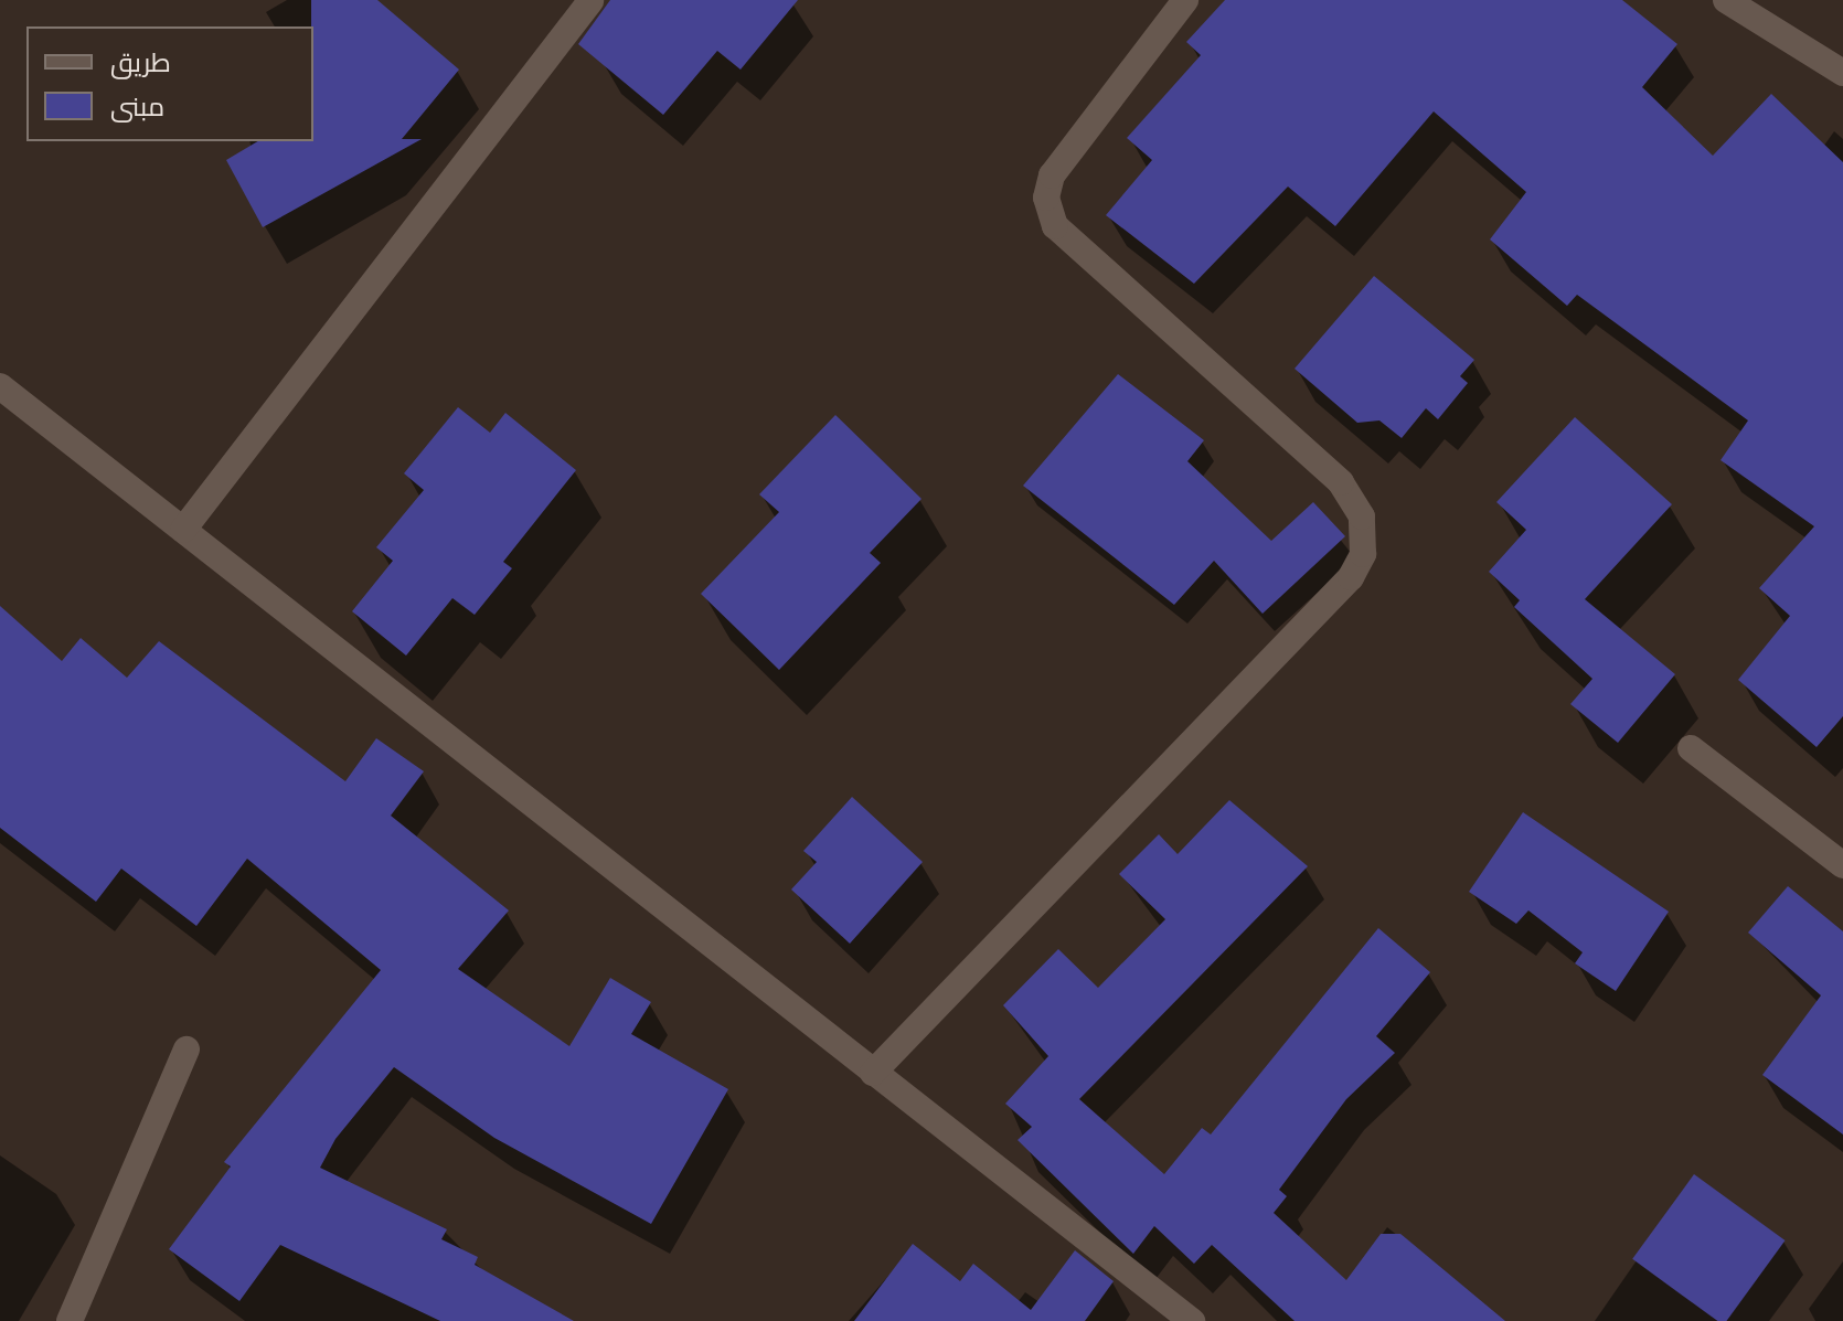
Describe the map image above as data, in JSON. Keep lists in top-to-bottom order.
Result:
{
  "legend": ["طريق", "مبنى"]
}
